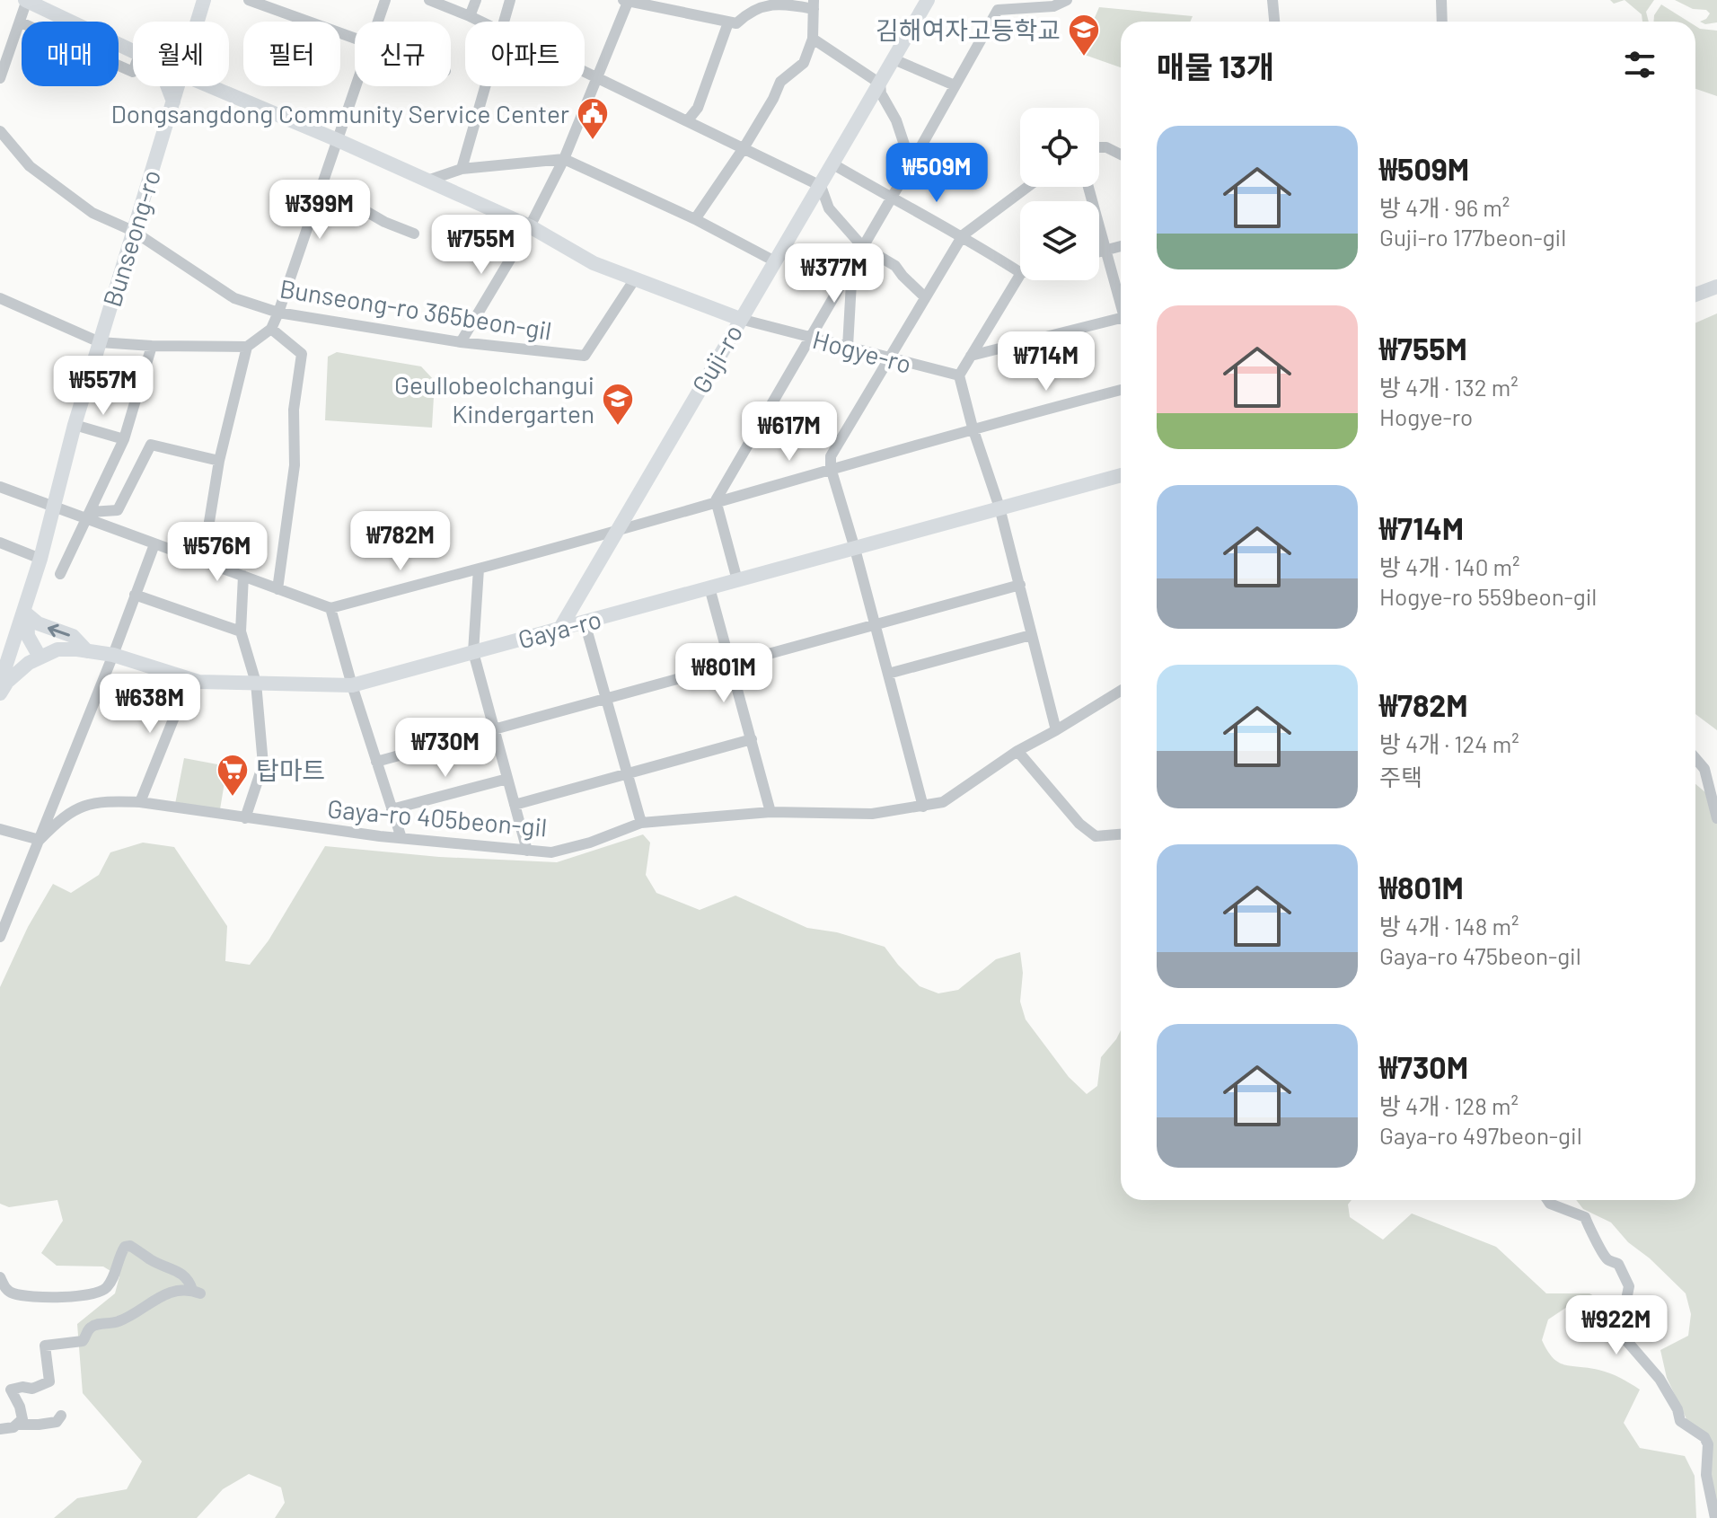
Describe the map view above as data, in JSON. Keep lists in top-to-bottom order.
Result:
{
  "streets": {
    "main road": [
      "Bunseong-ro",
      "Hogye-ro",
      "Guji-ro",
      "Gaya-ro"
    ],
    "street": ["Bunseong-ro 365beon-gil", "Gaya-ro 405beon-gil"]
  },
  "crossings": [
    ["Bunseong-ro", "Bunseong-ro 365beon-gil"],
    ["Bunseong-ro 365beon-gil", "Hogye-ro"],
    ["Hogye-ro", "Guji-ro"],
    ["Guji-ro", "Gaya-ro"]
  ],
  "places": {
    "school or university": ["김해여자고등학교", "Geullobeolchangui Kindergarten"],
    "public building": ["Dongsangdong Community Service Center"],
    "supermarket": ["탑마트"]
  },
  "page": {
    "chip": [
      "매매",
      "월세",
      "필터",
      "신규",
      "아파트"
    ],
    "heading": "매물 13개",
    "list": [
      {
        "name": "₩509M",
        "note": "방 4개 · 96 m² · Guji-ro 177beon-gil"
      },
      {
        "name": "₩755M",
        "note": "방 4개 · 132 m² · Hogye-ro"
      },
      {
        "name": "₩714M",
        "note": "방 4개 · 140 m² · Hogye-ro 559beon-gil"
      },
      {
        "name": "₩782M",
        "note": "방 4개 · 124 m² · 주택"
      },
      {
        "name": "₩801M",
        "note": "방 4개 · 148 m² · Gaya-ro 475beon-gil"
      },
      {
        "name": "₩730M",
        "note": "방 4개 · 128 m² · Gaya-ro 497beon-gil"
      }
    ],
    "price": [
      "₩509M",
      "₩399M",
      "₩755M",
      "₩377M",
      "₩714M",
      "₩557M",
      "₩617M",
      "₩782M",
      "₩576M",
      "₩801M",
      "₩638M",
      "₩730M",
      "₩922M"
    ]
  }
}
